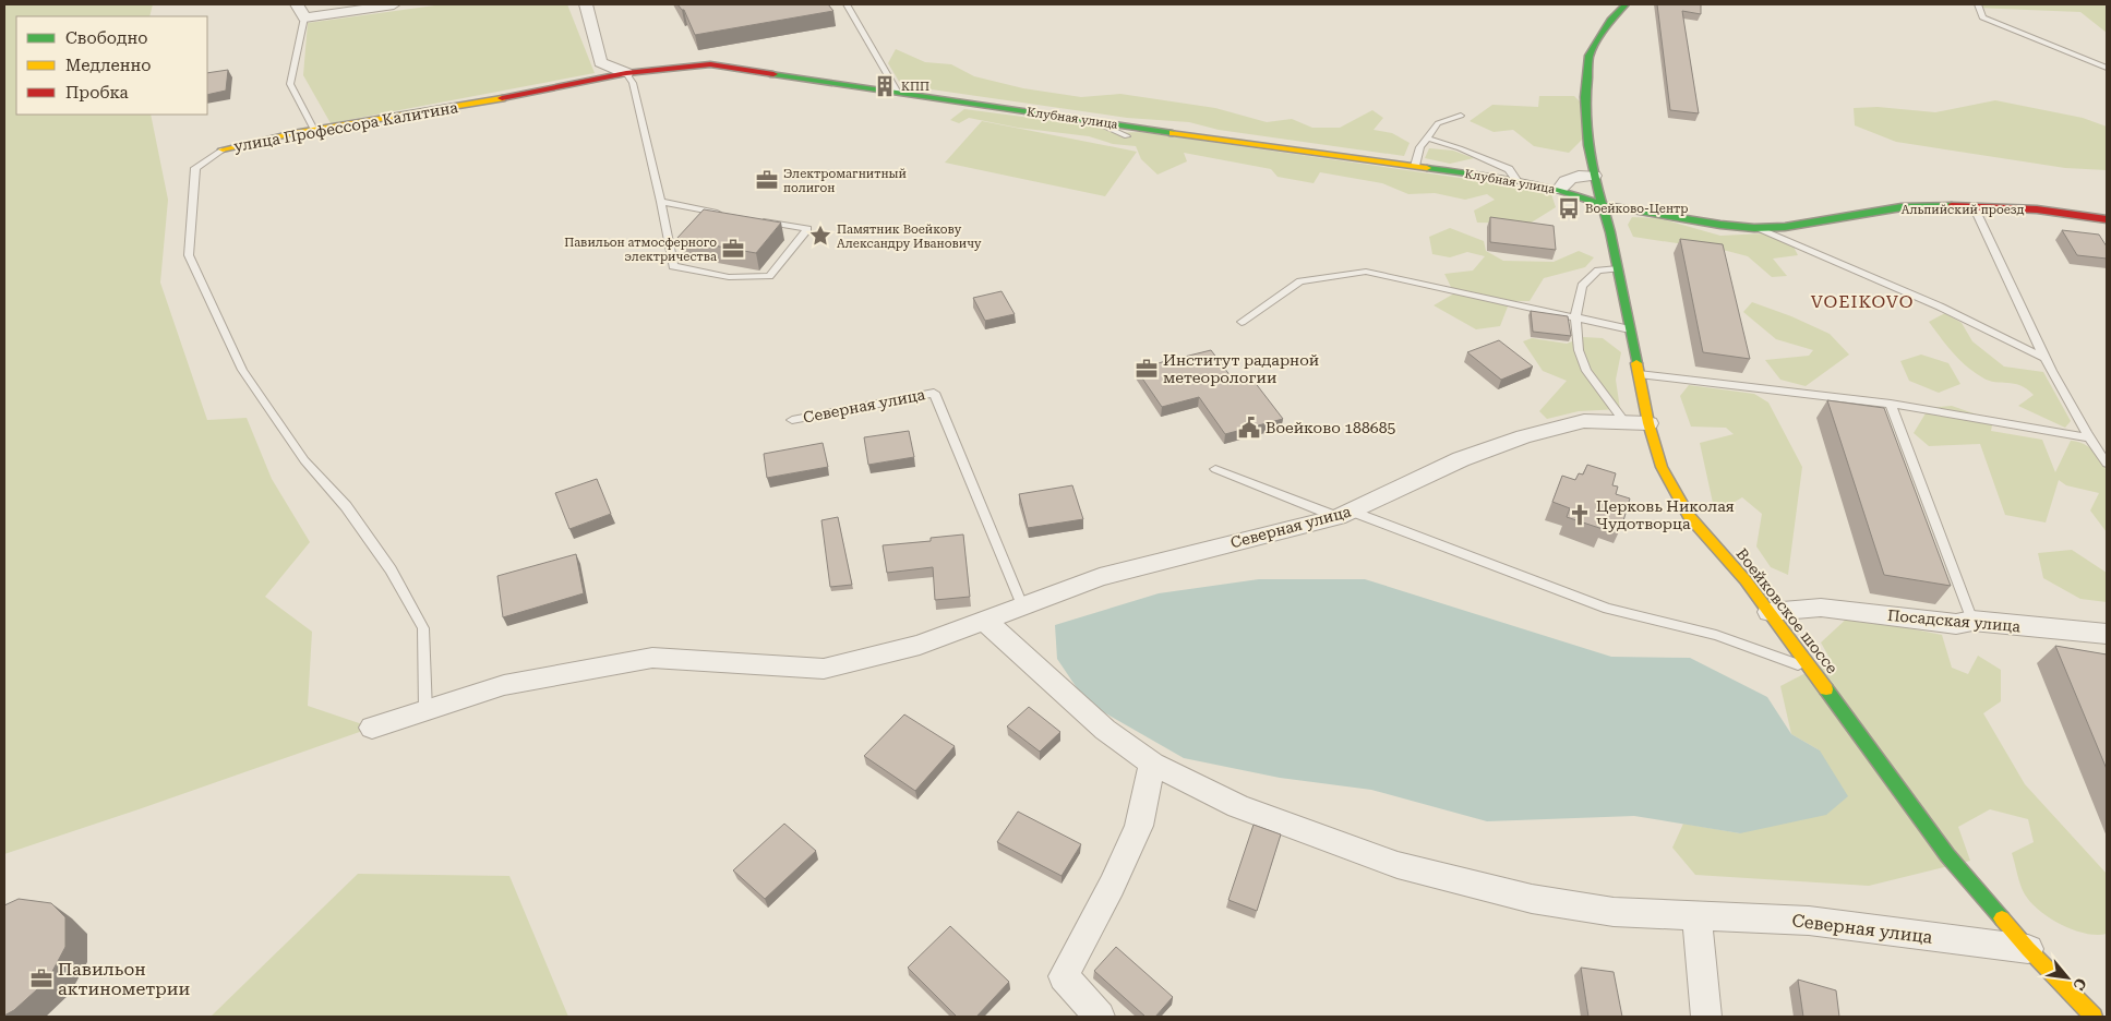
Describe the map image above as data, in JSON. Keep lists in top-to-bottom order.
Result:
{
  "streets": {
    "street": [
      "Клубная улица",
      "улица Профессора Калитина",
      "Альпийский проезд",
      "Северная улица",
      "Воейковское шоссе",
      "Посадская улица"
    ]
  },
  "crossings": [
    ["Клубная улица", "улица Профессора Калитина"],
    ["Клубная улица", "Альпийский проезд"],
    ["Клубная улица", "Воейковское шоссе"],
    ["улица Профессора Калитина", "Северная улица"],
    ["Северная улица", "Воейковское шоссе"],
    ["Воейковское шоссе", "Посадская улица"]
  ],
  "districts": ["VOEIKOVO"],
  "places": {
    "building": ["КПП"],
    "office": [
      "Электромагнитный полигон",
      "Павильон атмосферного электричества",
      "Институт радарной метеорологии",
      "Павильон актинометрии"
    ],
    "bus stop": ["Воейково-Центр"],
    "place": ["Памятник Воейкову Александру Ивановичу"],
    "public building": ["Воейково 188685"],
    "church": ["Церковь Николая Чудотворца"]
  },
  "legend": ["Свободно", "Медленно", "Пробка"],
  "north": "bottom right"
}
